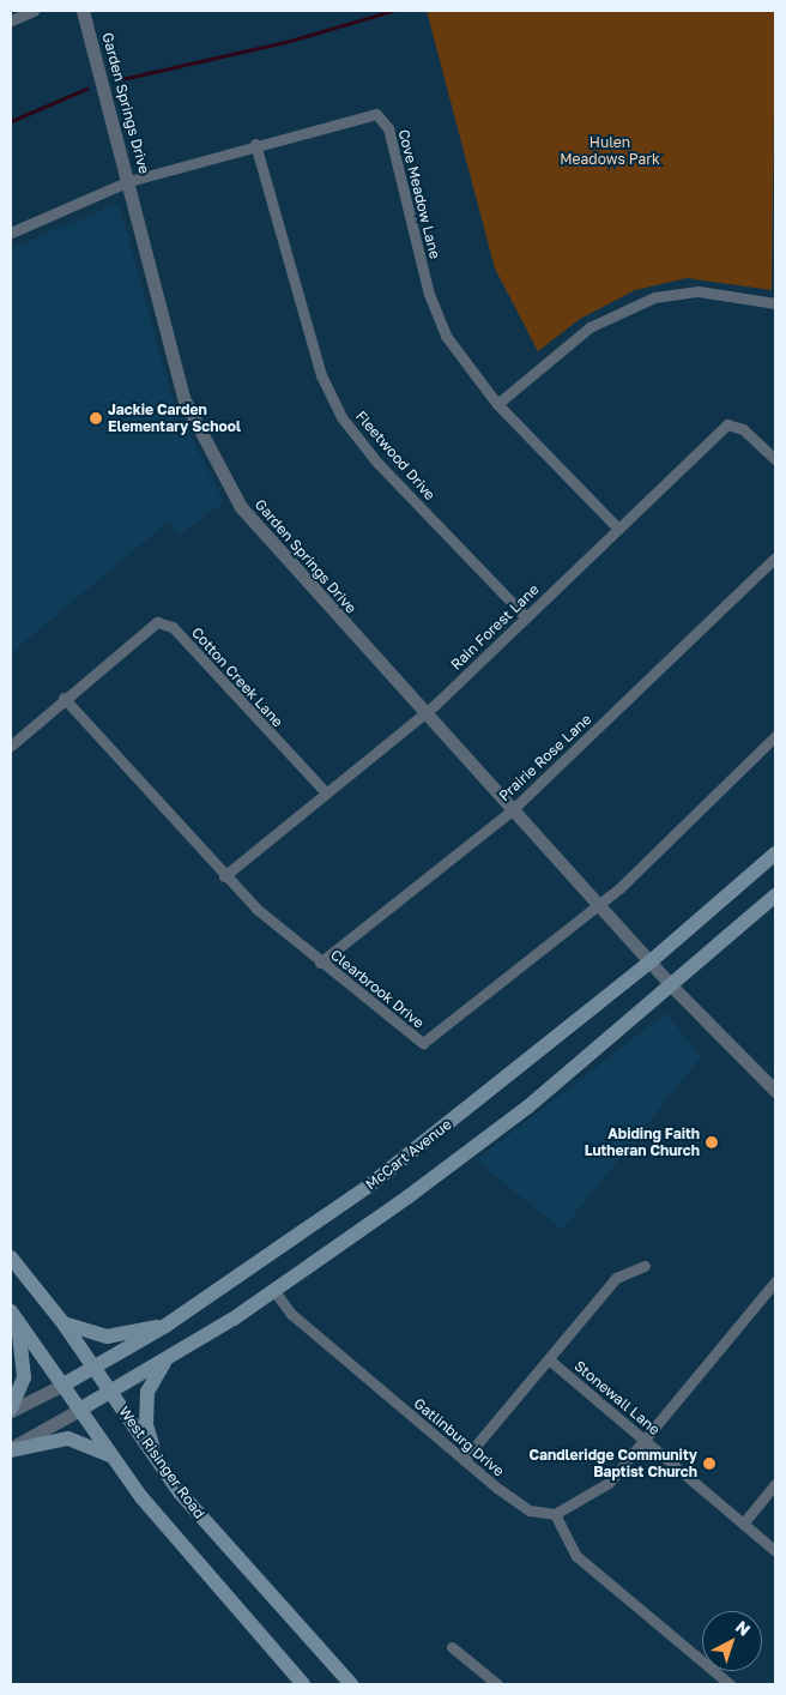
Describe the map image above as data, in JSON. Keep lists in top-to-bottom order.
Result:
{
  "streets": {
    "main road": ["McCart Avenue", "West Risinger Road"],
    "street": [
      "Garden Springs Drive",
      "Cove Meadow Lane",
      "Fleetwood Drive",
      "Rain Forest Lane",
      "Cotton Creek Lane",
      "Prairie Rose Lane",
      "Clearbrook Drive",
      "Stonewall Lane",
      "Gatlinburg Drive"
    ]
  },
  "crossings": [
    ["Garden Springs Drive", "Cove Meadow Lane"],
    ["Garden Springs Drive", "Rain Forest Lane"],
    ["Garden Springs Drive", "Prairie Rose Lane"],
    ["Garden Springs Drive", "Clearbrook Drive"],
    ["Garden Springs Drive", "McCart Avenue"],
    ["Cove Meadow Lane", "Fleetwood Drive"],
    ["Cove Meadow Lane", "Rain Forest Lane"],
    ["Fleetwood Drive", "Rain Forest Lane"],
    ["Rain Forest Lane", "Cotton Creek Lane"],
    ["Rain Forest Lane", "Clearbrook Drive"],
    ["Cotton Creek Lane", "Clearbrook Drive"],
    ["Prairie Rose Lane", "Clearbrook Drive"],
    ["McCart Avenue", "West Risinger Road"]
  ],
  "parks": ["Hulen Meadows Park"],
  "places": ["Jackie Carden Elementary School", "Abiding Faith Lutheran Church", "Candleridge Community Baptist Church"],
  "north": "top right"
}
